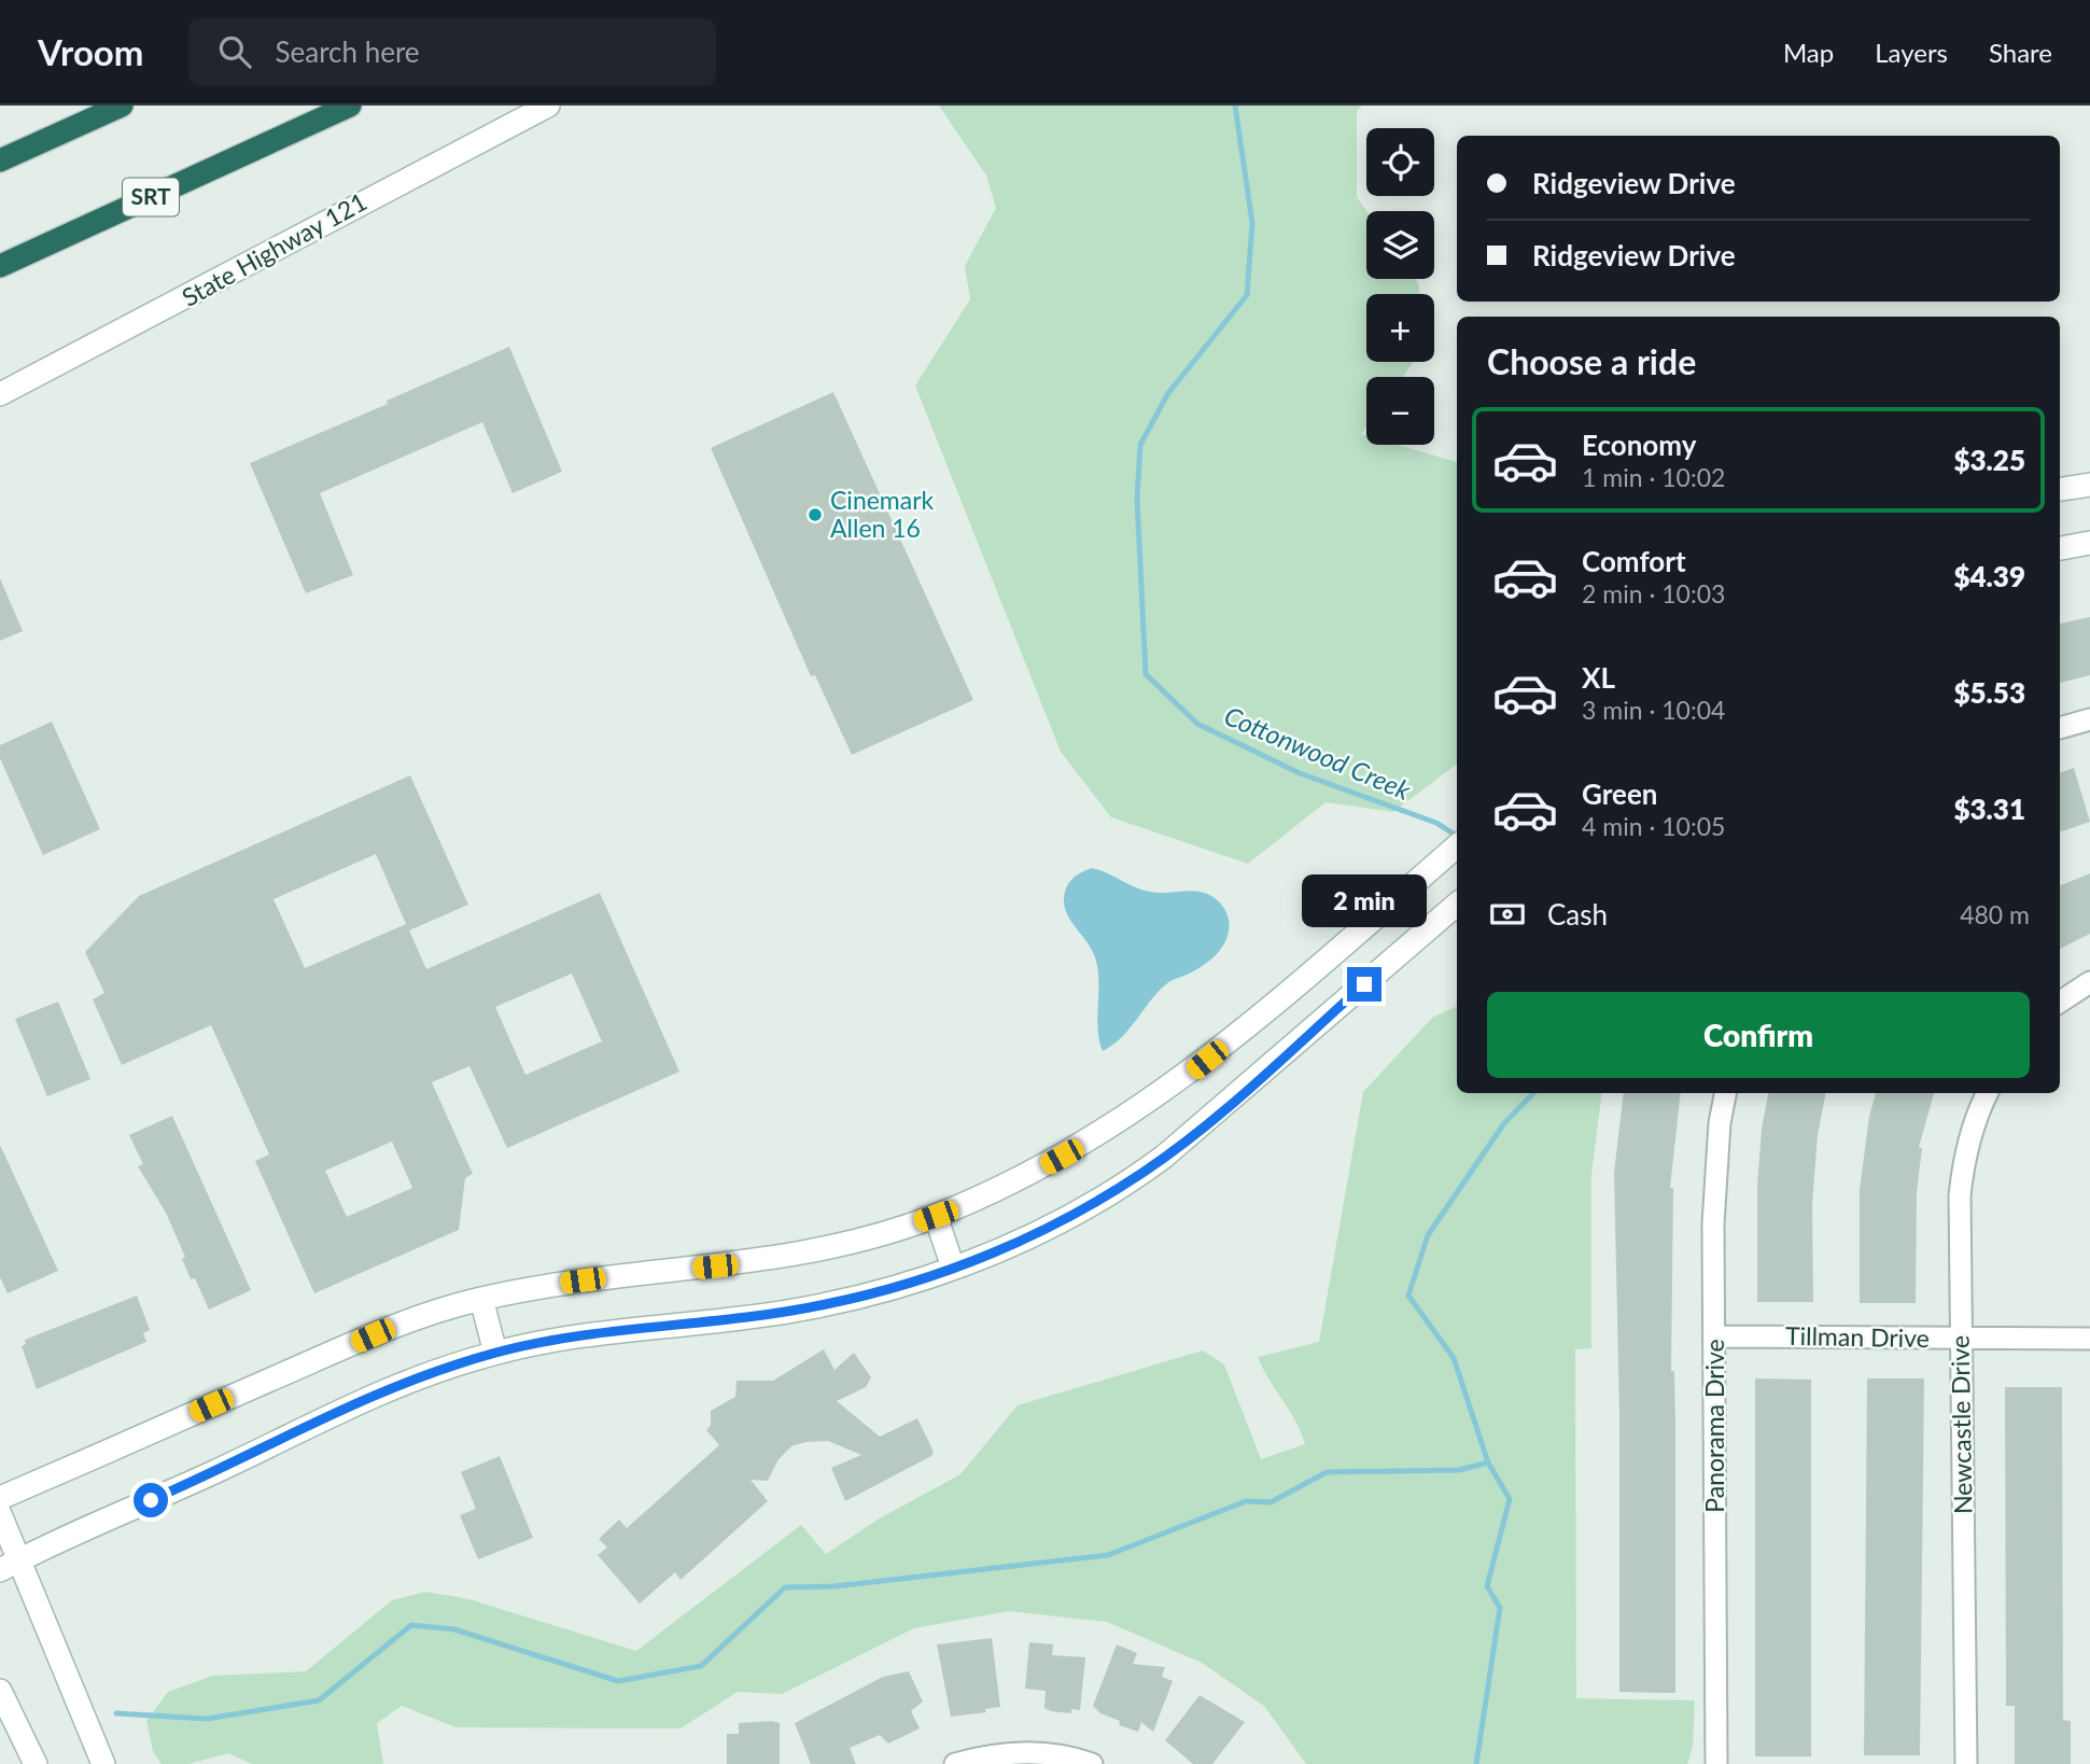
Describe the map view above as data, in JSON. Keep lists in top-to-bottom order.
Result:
{
  "streets": {
    "highway": ["SRT"],
    "main road": ["State Highway 121"],
    "street": ["Tillman Drive", "Newcastle Drive", "Panorama Drive"]
  },
  "crossings": [
    ["Tillman Drive", "Newcastle Drive"],
    ["Tillman Drive", "Panorama Drive"]
  ],
  "water": ["Cottonwood Creek"],
  "places": ["Cinemark Allen 16"],
  "page": {
    "header": "Vroom",
    "search": "Search here",
    "nav": ["Map", "Layers", "Share"],
    "map_buttons": ["+", "−"],
    "banner": ["Ridgeview Drive", "Ridgeview Drive"],
    "heading": "Choose a ride",
    "list": [
      {
        "name": "Economy",
        "note": "1 min · 10:02",
        "value": "$3.25"
      },
      {
        "name": "Comfort",
        "note": "2 min · 10:03",
        "value": "$4.39"
      },
      {
        "name": "XL",
        "note": "3 min · 10:04",
        "value": "$5.53"
      },
      {
        "name": "Green",
        "note": "4 min · 10:05",
        "value": "$3.31"
      }
    ],
    "pay": ["Cash", "480 m"],
    "bubble": "2 min",
    "buttons": "Confirm"
  }
}
